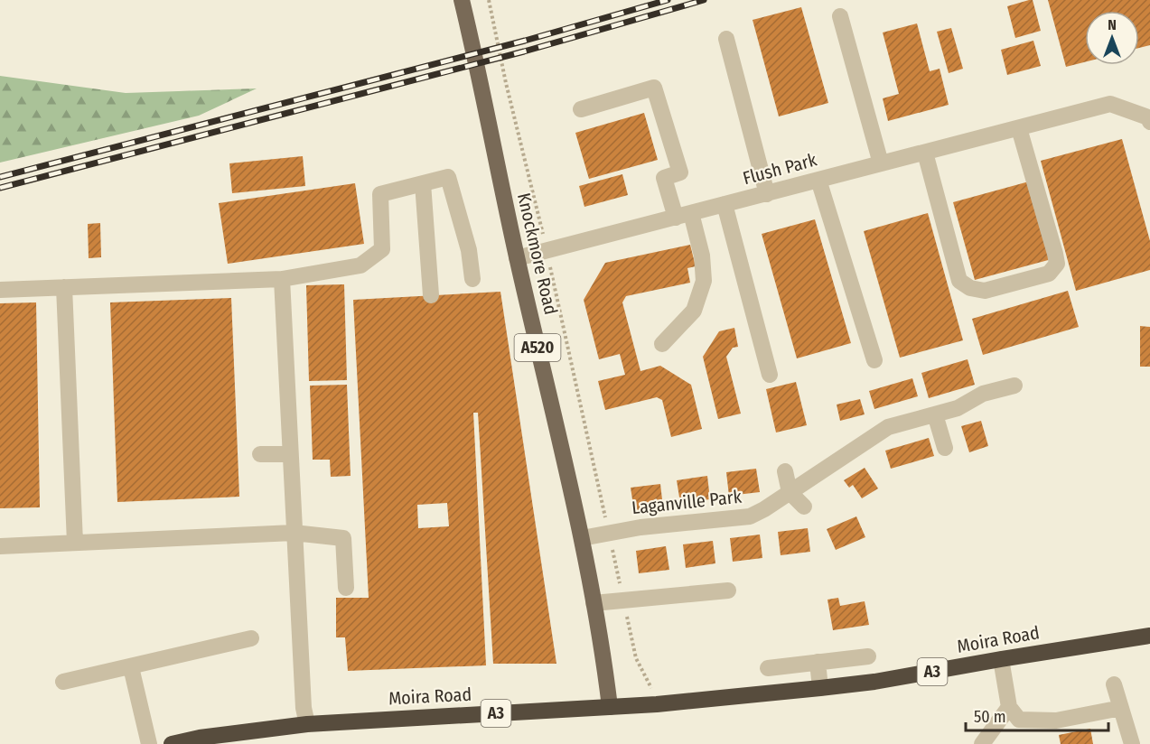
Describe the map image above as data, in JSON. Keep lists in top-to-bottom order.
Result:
{
  "streets": {
    "highway": ["Moira Road", "A3"],
    "main road": ["Knockmore Road", "A520"],
    "street": ["Flush Park", "Laganville Park"]
  },
  "crossings": [
    ["Flush Park", "Knockmore Road"],
    ["Knockmore Road", "Laganville Park"],
    ["Knockmore Road", "Moira Road"]
  ],
  "scale_bar": "50 m",
  "north": "top"
}
